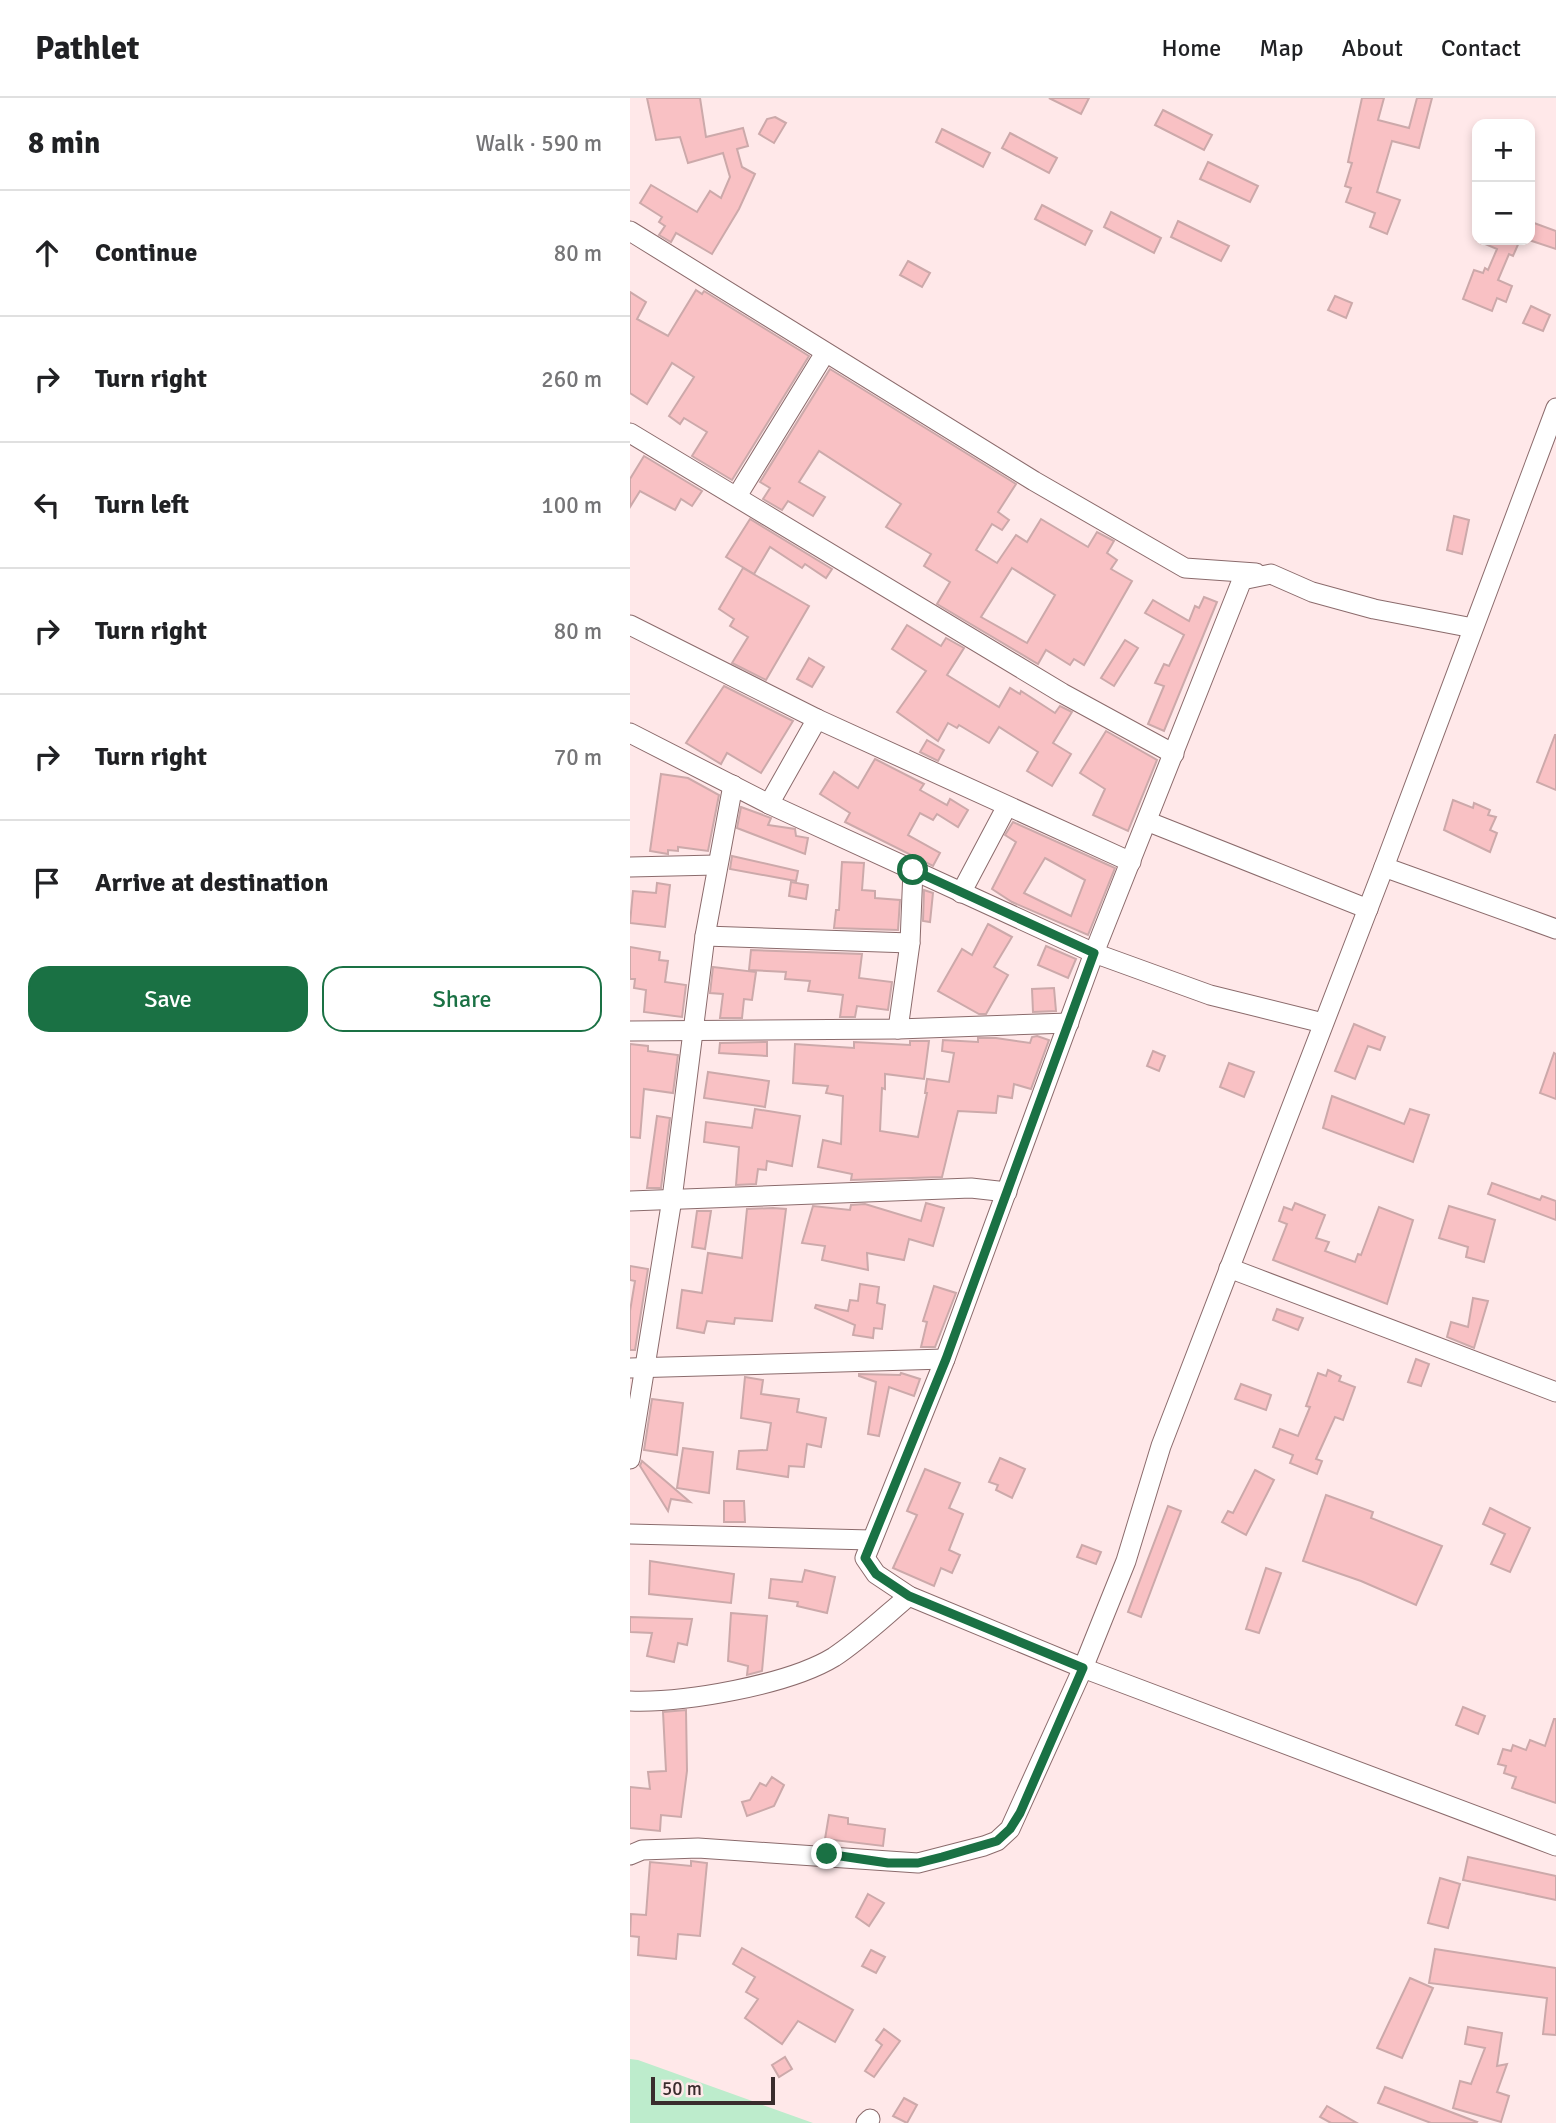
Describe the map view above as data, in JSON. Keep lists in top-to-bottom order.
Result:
{
  "scale_bar": "50 m",
  "page": {
    "header": "Pathlet",
    "nav": [
      "Home",
      "Map",
      "About",
      "Contact"
    ],
    "heading": ["8 min", "Walk · 590 m"],
    "map_buttons": ["+", "−"],
    "list": [
      ["Continue", "80 m"],
      ["Turn right", "260 m"],
      ["Turn left", "100 m"],
      ["Turn right", "80 m"],
      ["Turn right", "70 m"],
      "Arrive at destination"
    ],
    "buttons": ["Save", "Share"],
    "scale": "50 m"
  }
}
